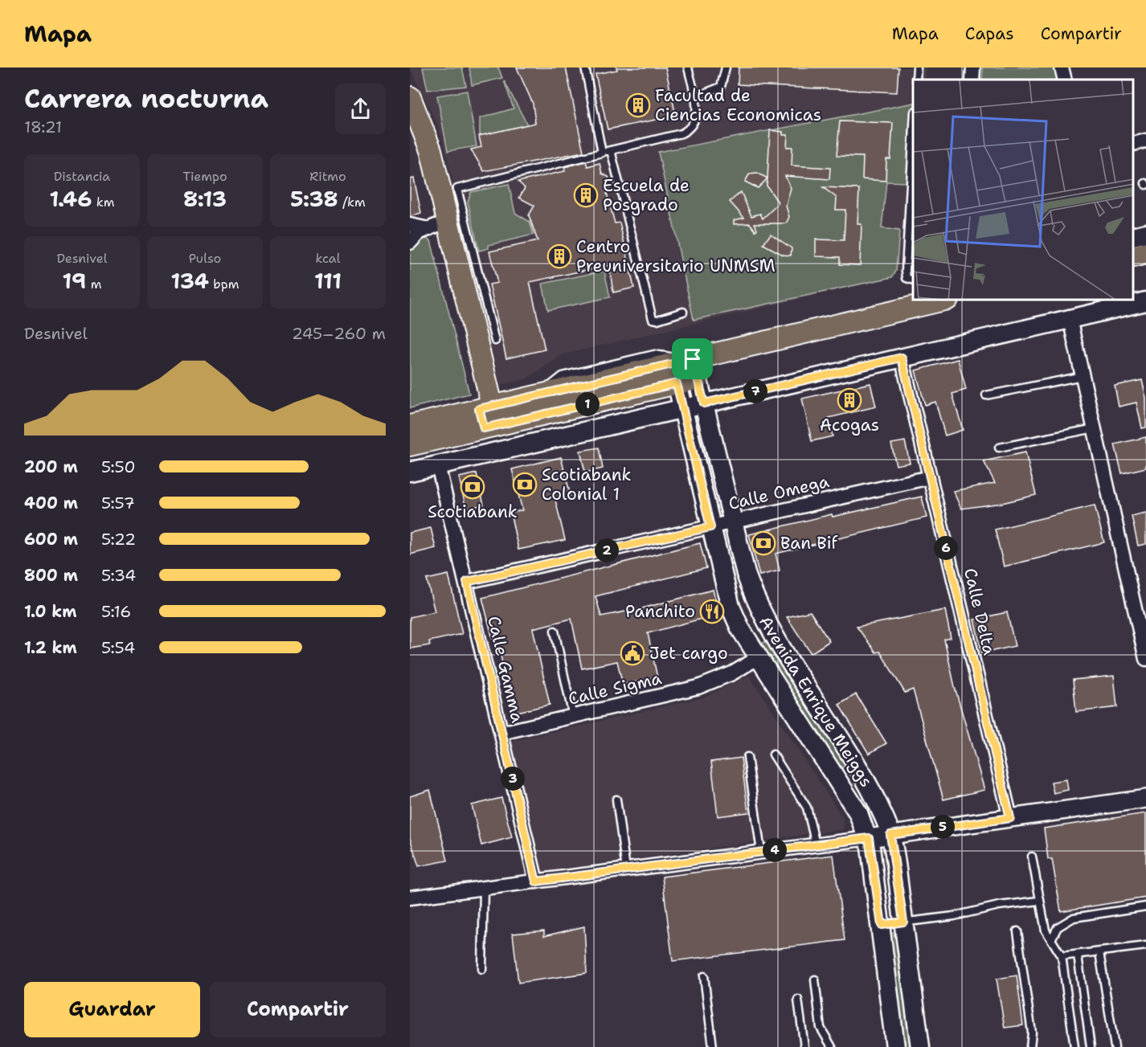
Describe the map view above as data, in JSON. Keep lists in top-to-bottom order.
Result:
{
  "streets": {
    "main road": ["Avenida Enrique Meiggs"],
    "street": [
      "Calle Omega",
      "Calle Delta",
      "Calle Gamma",
      "Calle Sigma"
    ]
  },
  "crossings": [
    ["Calle Omega", "Calle Delta"],
    ["Calle Omega", "Calle Gamma"],
    ["Calle Omega", "Avenida Enrique Meiggs"],
    ["Calle Gamma", "Calle Sigma"],
    ["Calle Sigma", "Avenida Enrique Meiggs"]
  ],
  "places": {
    "building": [
      "Facultad de Ciencias Economicas",
      "Escuela de Posgrado",
      "Centro Preuniversitario UNMSM",
      "Acogas"
    ],
    "bank": ["Scotiabank Colonial 1", "Scotiabank", "Ban Bif"],
    "restaurant": ["Panchito"],
    "public building": ["Jet cargo"]
  },
  "page": {
    "header": "Mapa",
    "nav": ["Mapa", "Capas", "Compartir"],
    "heading": ["Carrera nocturna", "18:21"],
    "stats": [
      ["Distancia", "1.46 km"],
      ["Tiempo", "8:13"],
      ["Ritmo", "5:38 /km"],
      ["Desnivel", "19 m"],
      ["Pulso", "134 bpm"],
      ["kcal", "111"]
    ],
    "chart": ["Desnivel", "245–260 m"],
    "pins": [
      "7",
      "1",
      "6",
      "2",
      "3",
      "5",
      "4"
    ],
    "list": [
      {
        "name": "200 m",
        "note": "5:50"
      },
      {
        "name": "400 m",
        "note": "5:57"
      },
      {
        "name": "600 m",
        "note": "5:22"
      },
      {
        "name": "800 m",
        "note": "5:34"
      },
      {
        "name": "1.0 km",
        "note": "5:16"
      },
      {
        "name": "1.2 km",
        "note": "5:54"
      }
    ],
    "buttons": ["Guardar", "Compartir"]
  }
}
